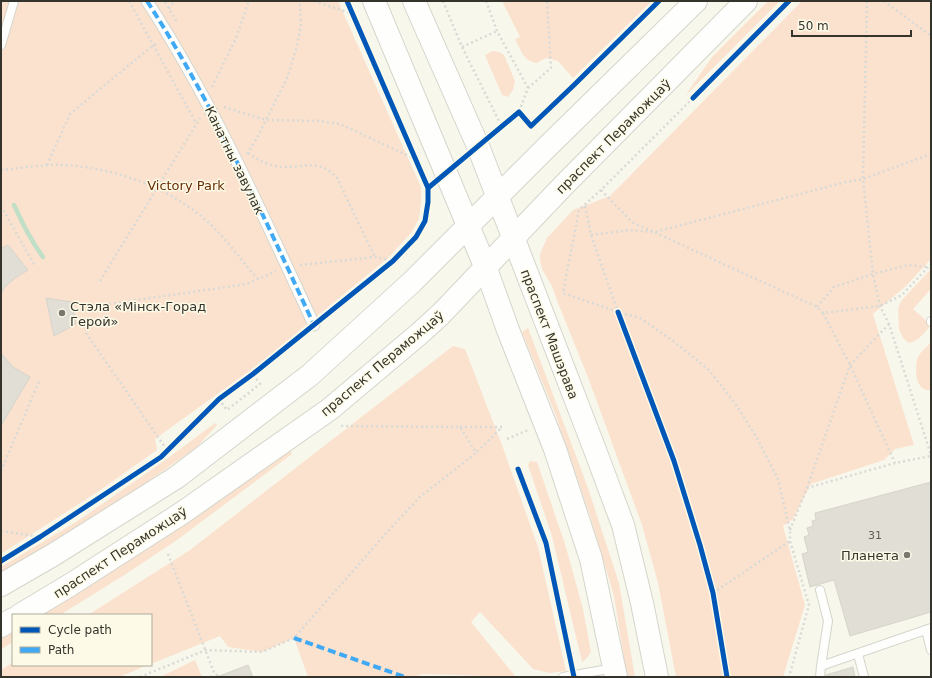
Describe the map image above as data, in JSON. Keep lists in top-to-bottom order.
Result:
{
  "streets": {
    "main road": ["праспект Пераможцаў", "праспект Машэрава"],
    "street": ["Канатны завулак"]
  },
  "crossings": [
    ["праспект Пераможцаў", "праспект Машэрава"]
  ],
  "parks": ["Victory Park"],
  "places": ["Стэла «Мінск-Горад Герой»", "Планета"],
  "house_numbers": ["31"],
  "legend": ["Cycle path", "Path"],
  "scale_bar": "50 m"
}
